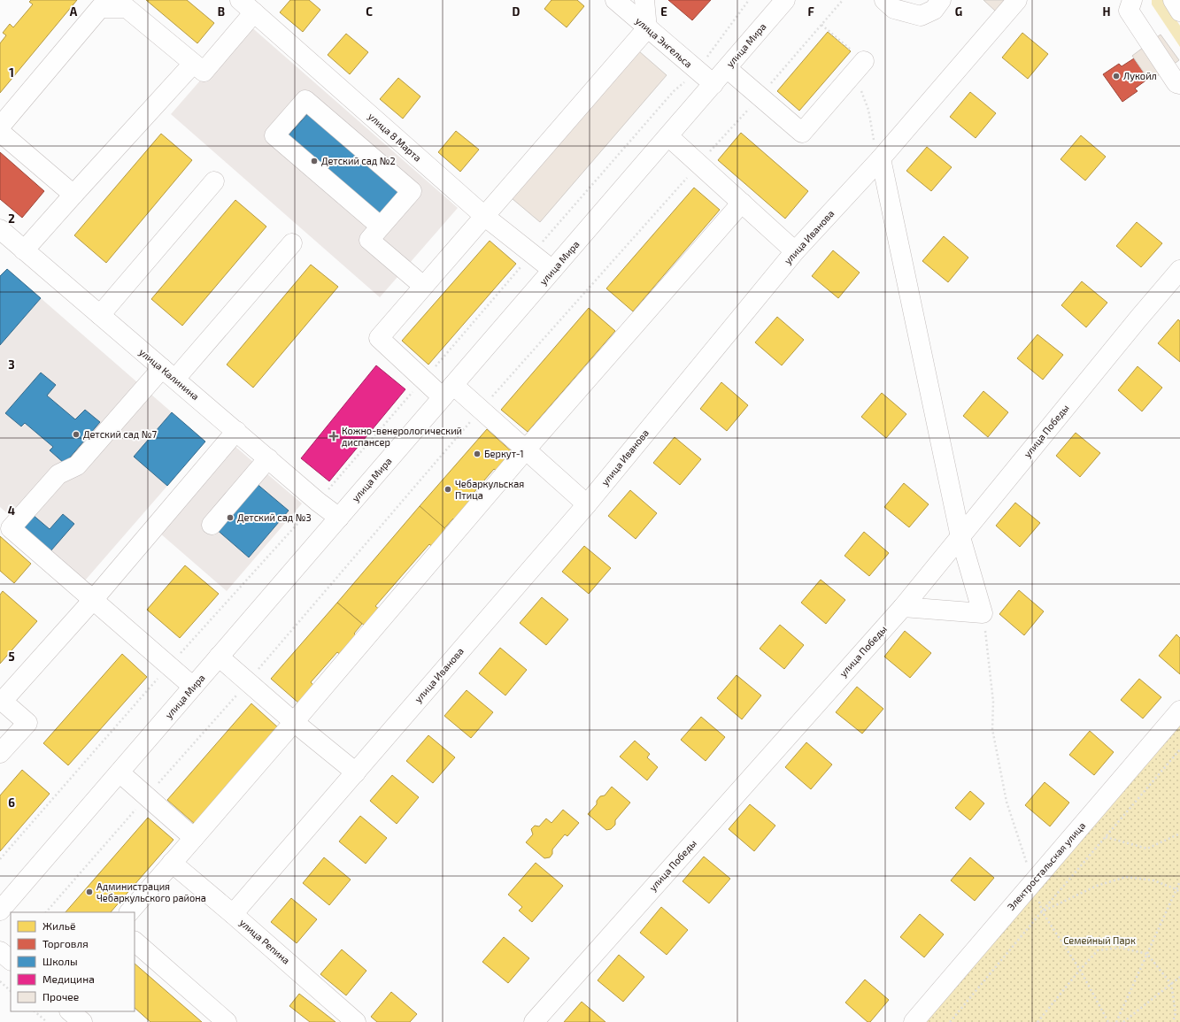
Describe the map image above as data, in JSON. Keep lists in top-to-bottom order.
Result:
{
  "streets": {
    "street": [
      "улица Энгельса",
      "улица Мира",
      "улица 8 Марта",
      "улица Иванова",
      "улица Калинина",
      "улица Победы",
      "Электростальская улица",
      "улица Репина"
    ]
  },
  "crossings": [
    ["улица Энгельса", "улица Мира"],
    ["улица Мира", "улица 8 Марта"],
    ["улица Мира", "улица Калинина"],
    ["улица Иванова", "улица Репина"]
  ],
  "parks": ["Семейный Парк"],
  "places": {
    "other": [
      "Лукойл",
      "Детский сад №2",
      "Детский сад №7",
      "Беркут-1",
      "Чебаркульская Птица",
      "Детский сад №3",
      "Администрация Чебаркульского района"
    ],
    "health": ["Кожно-венерологический диспансер"]
  },
  "legend": [
    "Жильё",
    "Торговля",
    "Школы",
    "Медицина",
    "Прочее"
  ],
  "grid": {
    "columns": [
      "A",
      "B",
      "C",
      "D",
      "E",
      "F",
      "G",
      "H"
    ],
    "rows": [
      "1",
      "2",
      "3",
      "4",
      "5",
      "6"
    ]
  }
}
